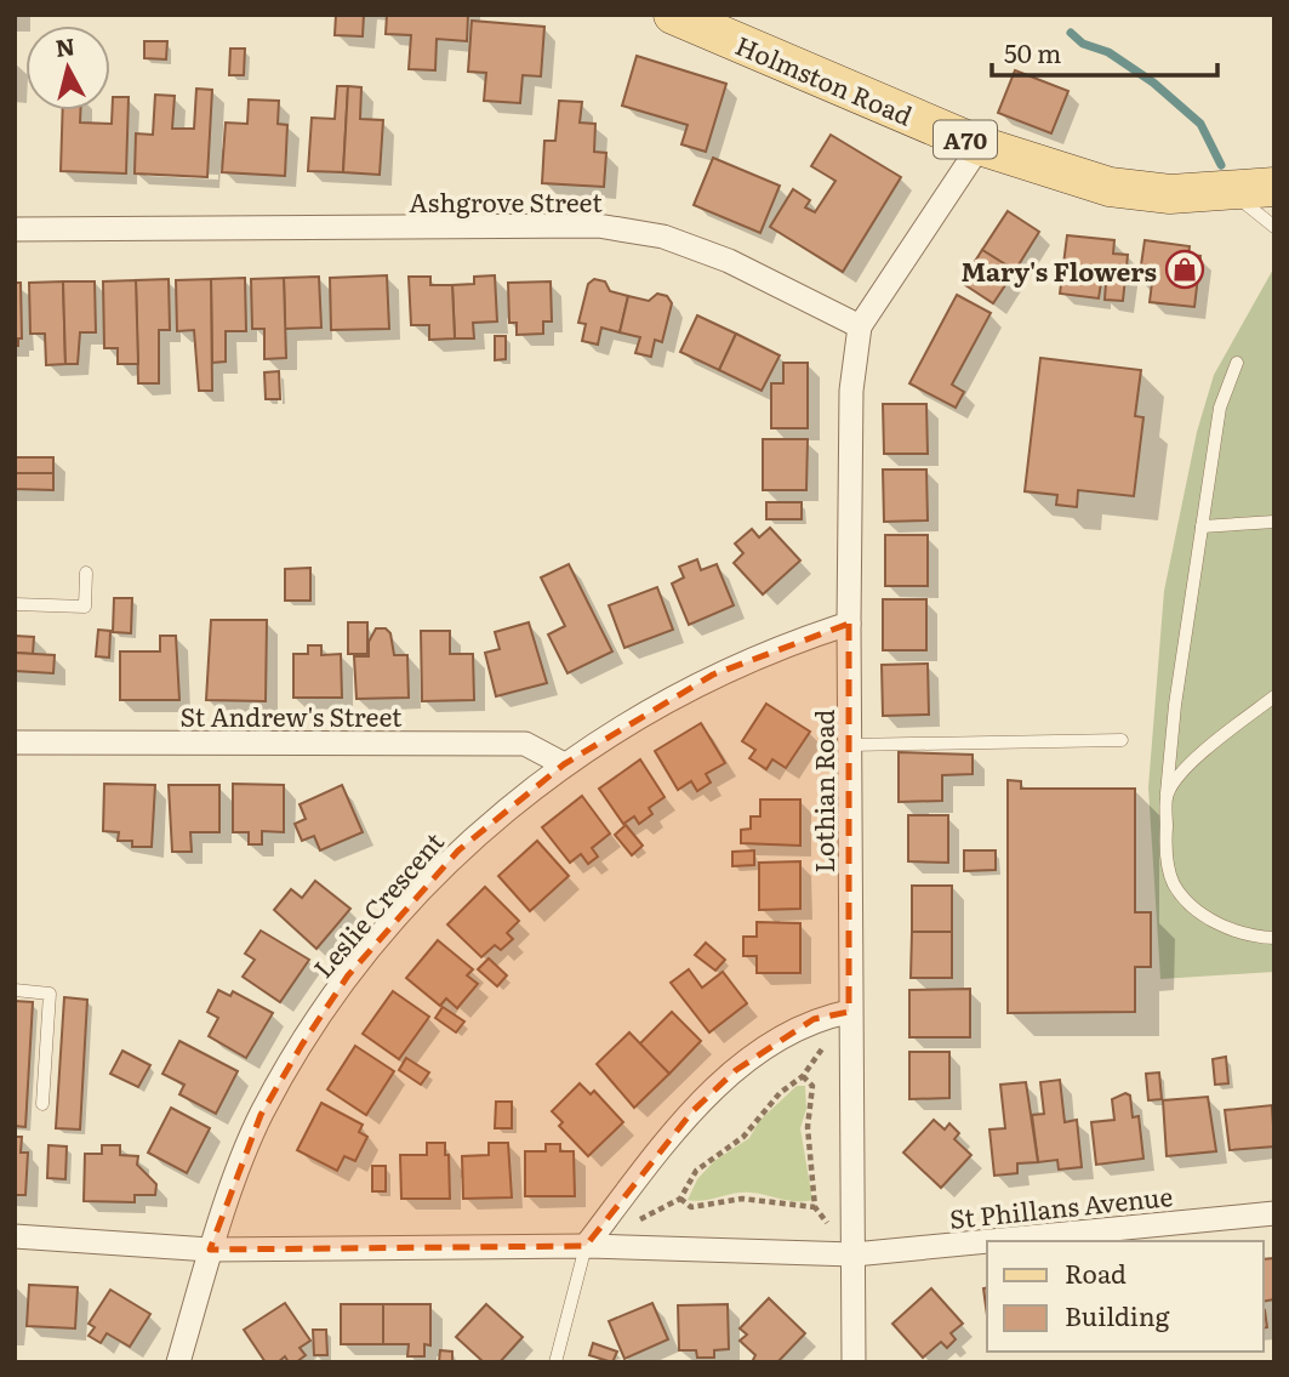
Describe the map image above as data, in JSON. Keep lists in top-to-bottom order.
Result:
{
  "streets": {
    "main road": ["Holmston Road", "A70"],
    "street": [
      "Ashgrove Street",
      "St Andrew's Street",
      "Lothian Road",
      "Leslie Crescent",
      "St Phillans Avenue"
    ]
  },
  "crossings": [
    ["Ashgrove Street", "Lothian Road"],
    ["St Andrew's Street", "Leslie Crescent"],
    ["Lothian Road", "Leslie Crescent"],
    ["Lothian Road", "St Phillans Avenue"],
    ["Leslie Crescent", "St Phillans Avenue"]
  ],
  "places": {
    "shop": ["Mary's Flowers"]
  },
  "legend": ["Road", "Building"],
  "scale_bar": "50 m",
  "north": "top"
}
